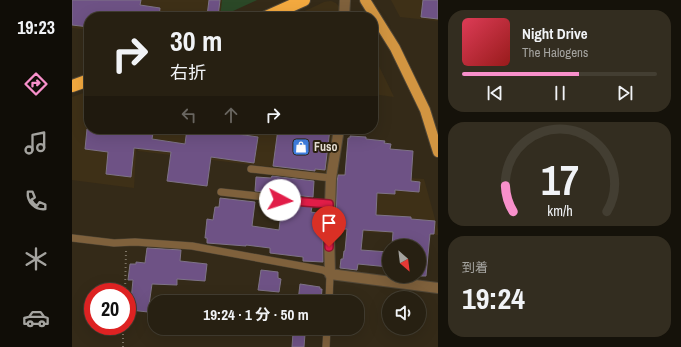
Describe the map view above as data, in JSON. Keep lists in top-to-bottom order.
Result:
{
  "places": {
    "shop": ["Fuso"]
  },
  "north": "bottom right",
  "page": {
    "tabs": "19:23",
    "turn": ["30 m", "右折"],
    "song": ["Night Drive", "The Halogens"],
    "tile": ["到着", "19:24"],
    "limit": "20",
    "trip": "19:24 · 1 分 · 50 m",
    "gauge": ["17", "km/h"]
  }
}
